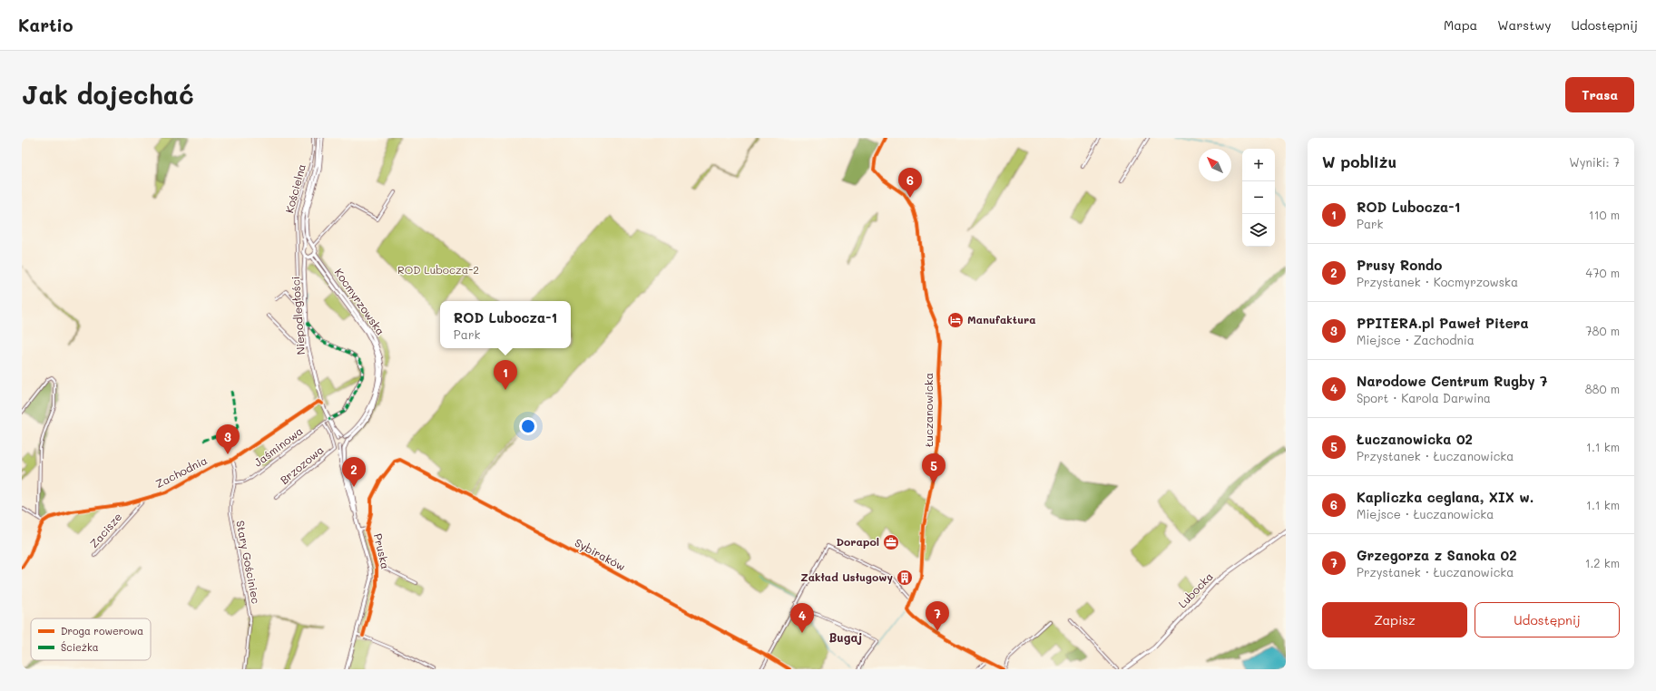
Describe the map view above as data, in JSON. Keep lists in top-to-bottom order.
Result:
{
  "streets": {
    "street": [
      "Kościelna",
      "Kocmyrzowska",
      "Niepodległości",
      "Łuczanowicka",
      "Jaśminowa",
      "Brzozowa",
      "Zachodnia",
      "Zacisze",
      "Pruska",
      "Sybiraków",
      "Stary Gościniec",
      "Lubocka"
    ]
  },
  "crossings": [
    ["Kościelna", "Niepodległości"],
    ["Kocmyrzowska", "Niepodległości"],
    ["Niepodległości", "Jaśminowa"],
    ["Niepodległości", "Zachodnia"],
    ["Jaśminowa", "Brzozowa"],
    ["Jaśminowa", "Stary Gościniec"],
    ["Zachodnia", "Zacisze"],
    ["Zachodnia", "Stary Gościniec"],
    ["Pruska", "Sybiraków"]
  ],
  "districts": ["Bugaj"],
  "parks": ["ROD Lubocza-2"],
  "places": {
    "hotel": ["Manufaktura"],
    "office": ["Dorapol"],
    "building": ["Zakład Usługowy"]
  },
  "legend": ["Droga rowerowa", "Ścieżka"],
  "north": "top left",
  "page": {
    "header": "Kartio",
    "nav": ["Mapa", "Warstwy", "Udostępnij"],
    "buttons": [
      "Trasa",
      ["Zapisz", "Udostępnij"]
    ],
    "title": "Jak dojechać",
    "heading": ["W pobliżu", "Wyniki: 7"],
    "map_buttons": ["+", "−"],
    "pins": [
      "6",
      "1",
      "3",
      "5",
      "2",
      "7",
      "4"
    ],
    "list": [
      {
        "mark": "1",
        "name": "ROD Lubocza-1",
        "note": "Park",
        "value": "110 m"
      },
      {
        "mark": "2",
        "name": "Prusy Rondo",
        "note": "Przystanek · Kocmyrzowska",
        "value": "470 m"
      },
      {
        "mark": "3",
        "name": "PPITERA.pl Paweł Pitera",
        "note": "Miejsce · Zachodnia",
        "value": "780 m"
      },
      {
        "mark": "4",
        "name": "Narodowe Centrum Rugby 7",
        "note": "Sport · Karola Darwina",
        "value": "880 m"
      },
      {
        "mark": "5",
        "name": "Łuczanowicka 02",
        "note": "Przystanek · Łuczanowicka",
        "value": "1.1 km"
      },
      {
        "mark": "6",
        "name": "Kapliczka ceglana, XIX w.",
        "note": "Miejsce · Łuczanowicka",
        "value": "1.1 km"
      },
      {
        "mark": "7",
        "name": "Grzegorza z Sanoka 02",
        "note": "Przystanek · Łuczanowicka",
        "value": "1.2 km"
      }
    ],
    "popup": ["ROD Lubocza-1", "Park"]
  }
}
